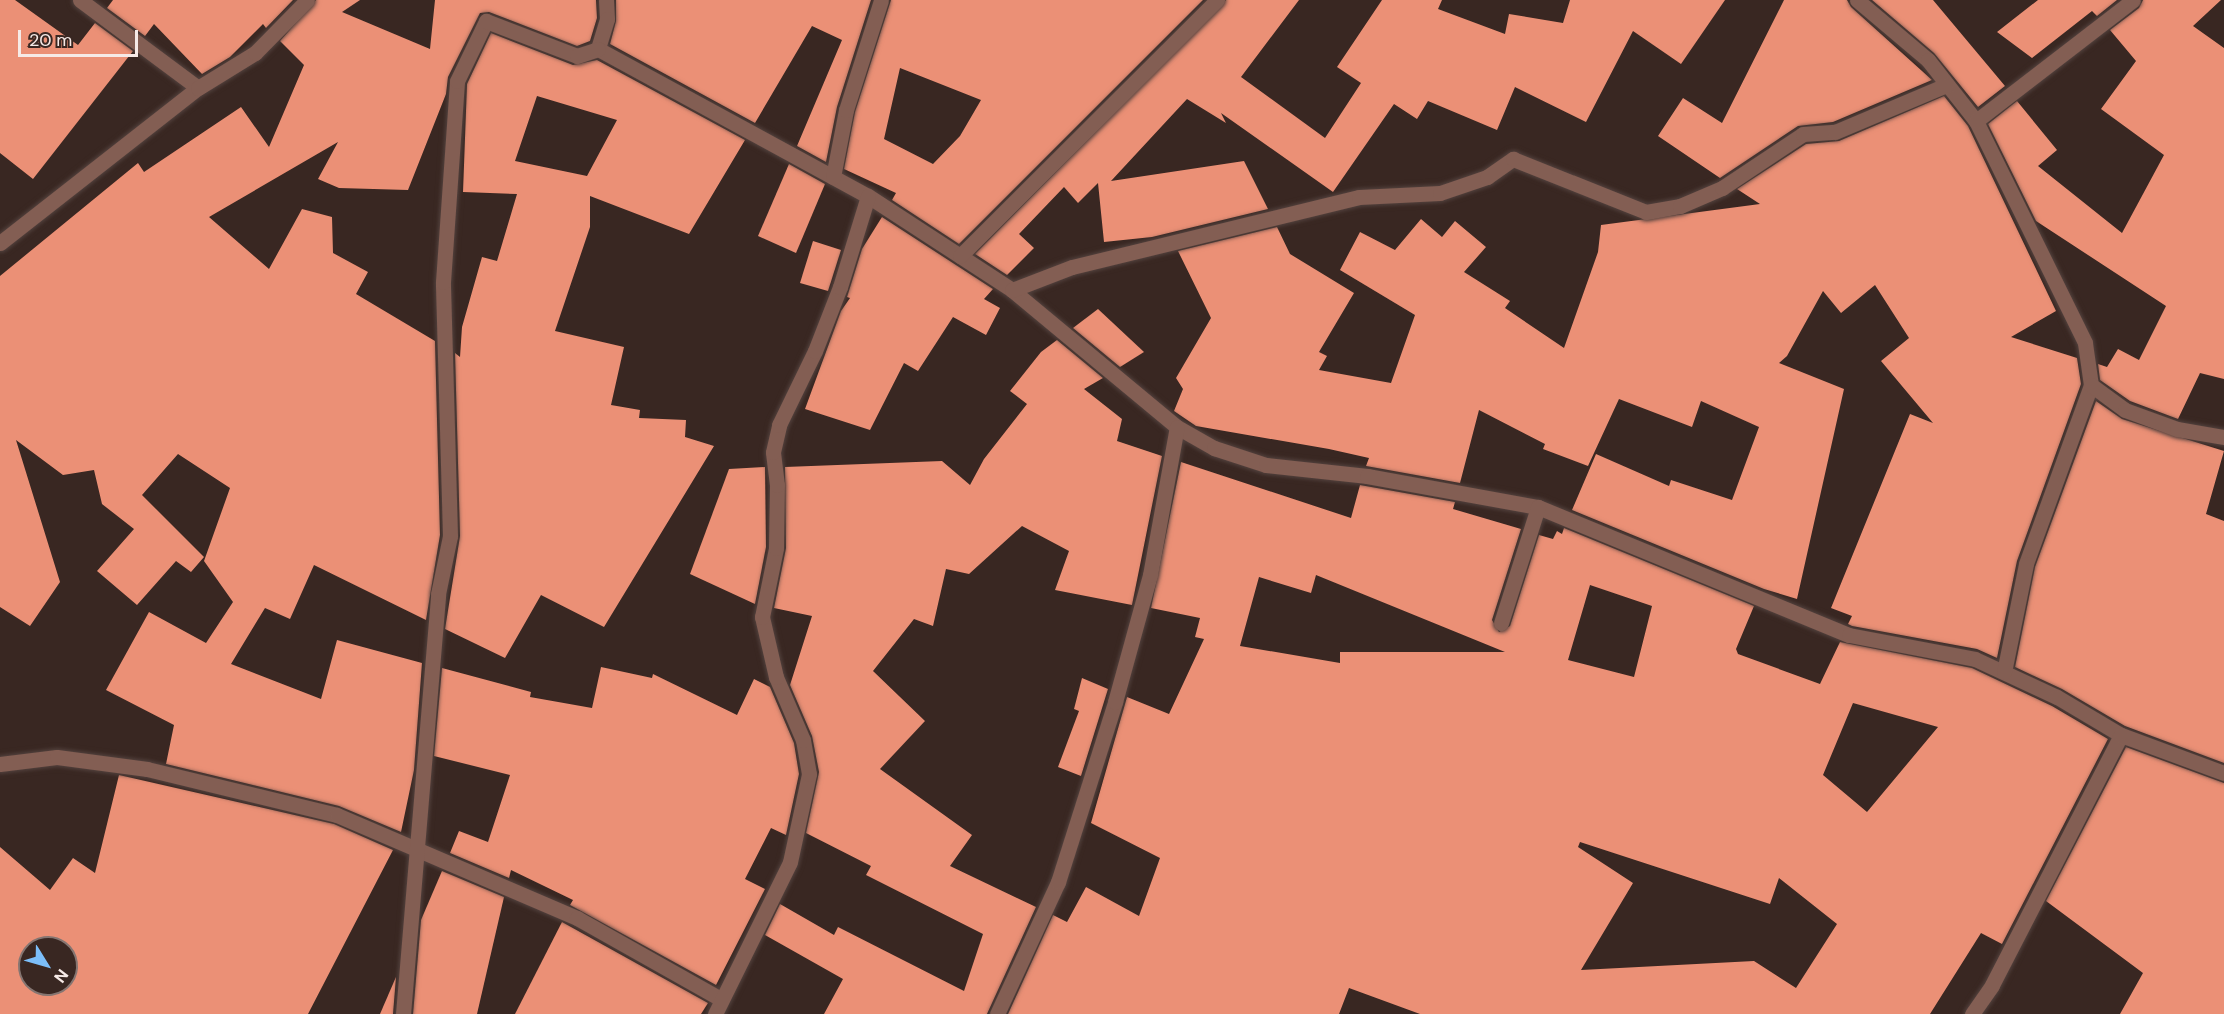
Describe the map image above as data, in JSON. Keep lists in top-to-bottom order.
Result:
{
  "scale_bar": "20 m",
  "north": "bottom right"
}
